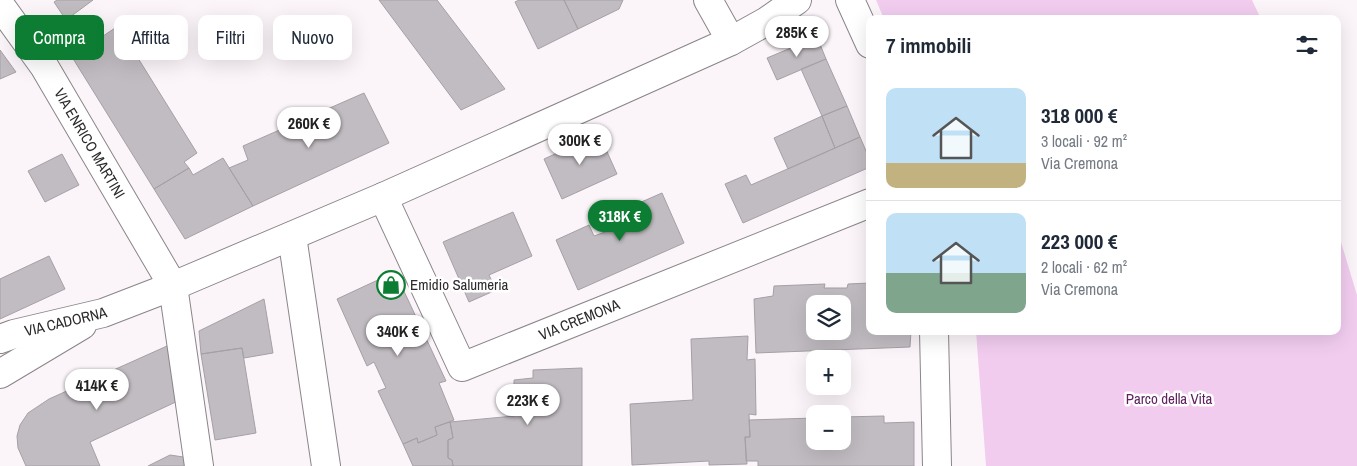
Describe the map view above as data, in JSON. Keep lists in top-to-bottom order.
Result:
{
  "streets": {
    "street": ["VIA ENRICO MARTINI", "VIA CREMONA", "VIA CADORNA"]
  },
  "parks": ["Parco della Vita"],
  "places": {
    "shop": ["Emidio Salumeria"]
  },
  "page": {
    "chip": [
      "Compra",
      "Affitta",
      "Filtri",
      "Nuovo"
    ],
    "heading": "7 immobili",
    "price": [
      "285K €",
      "260K €",
      "300K €",
      "318K €",
      "340K €",
      "414K €",
      "223K €"
    ],
    "list": [
      {
        "name": "318 000 €",
        "note": "3 locali · 92 m² · Via Cremona"
      },
      {
        "name": "223 000 €",
        "note": "2 locali · 62 m² · Via Cremona"
      }
    ],
    "map_buttons": ["+", "−"]
  }
}
